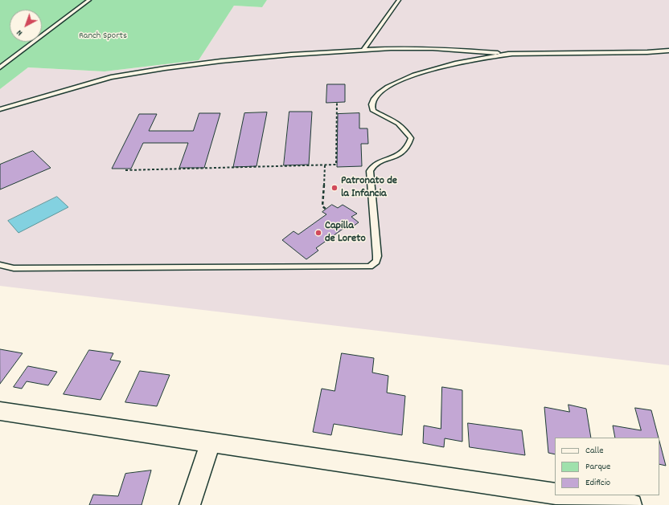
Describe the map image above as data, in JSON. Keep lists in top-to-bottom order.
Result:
{
  "parks": ["Ranch Sports"],
  "places": ["Patronato de la Infancia", "Capilla de Loreto"],
  "legend": ["Calle", "Parque", "Edificio"],
  "north": "bottom left"
}
